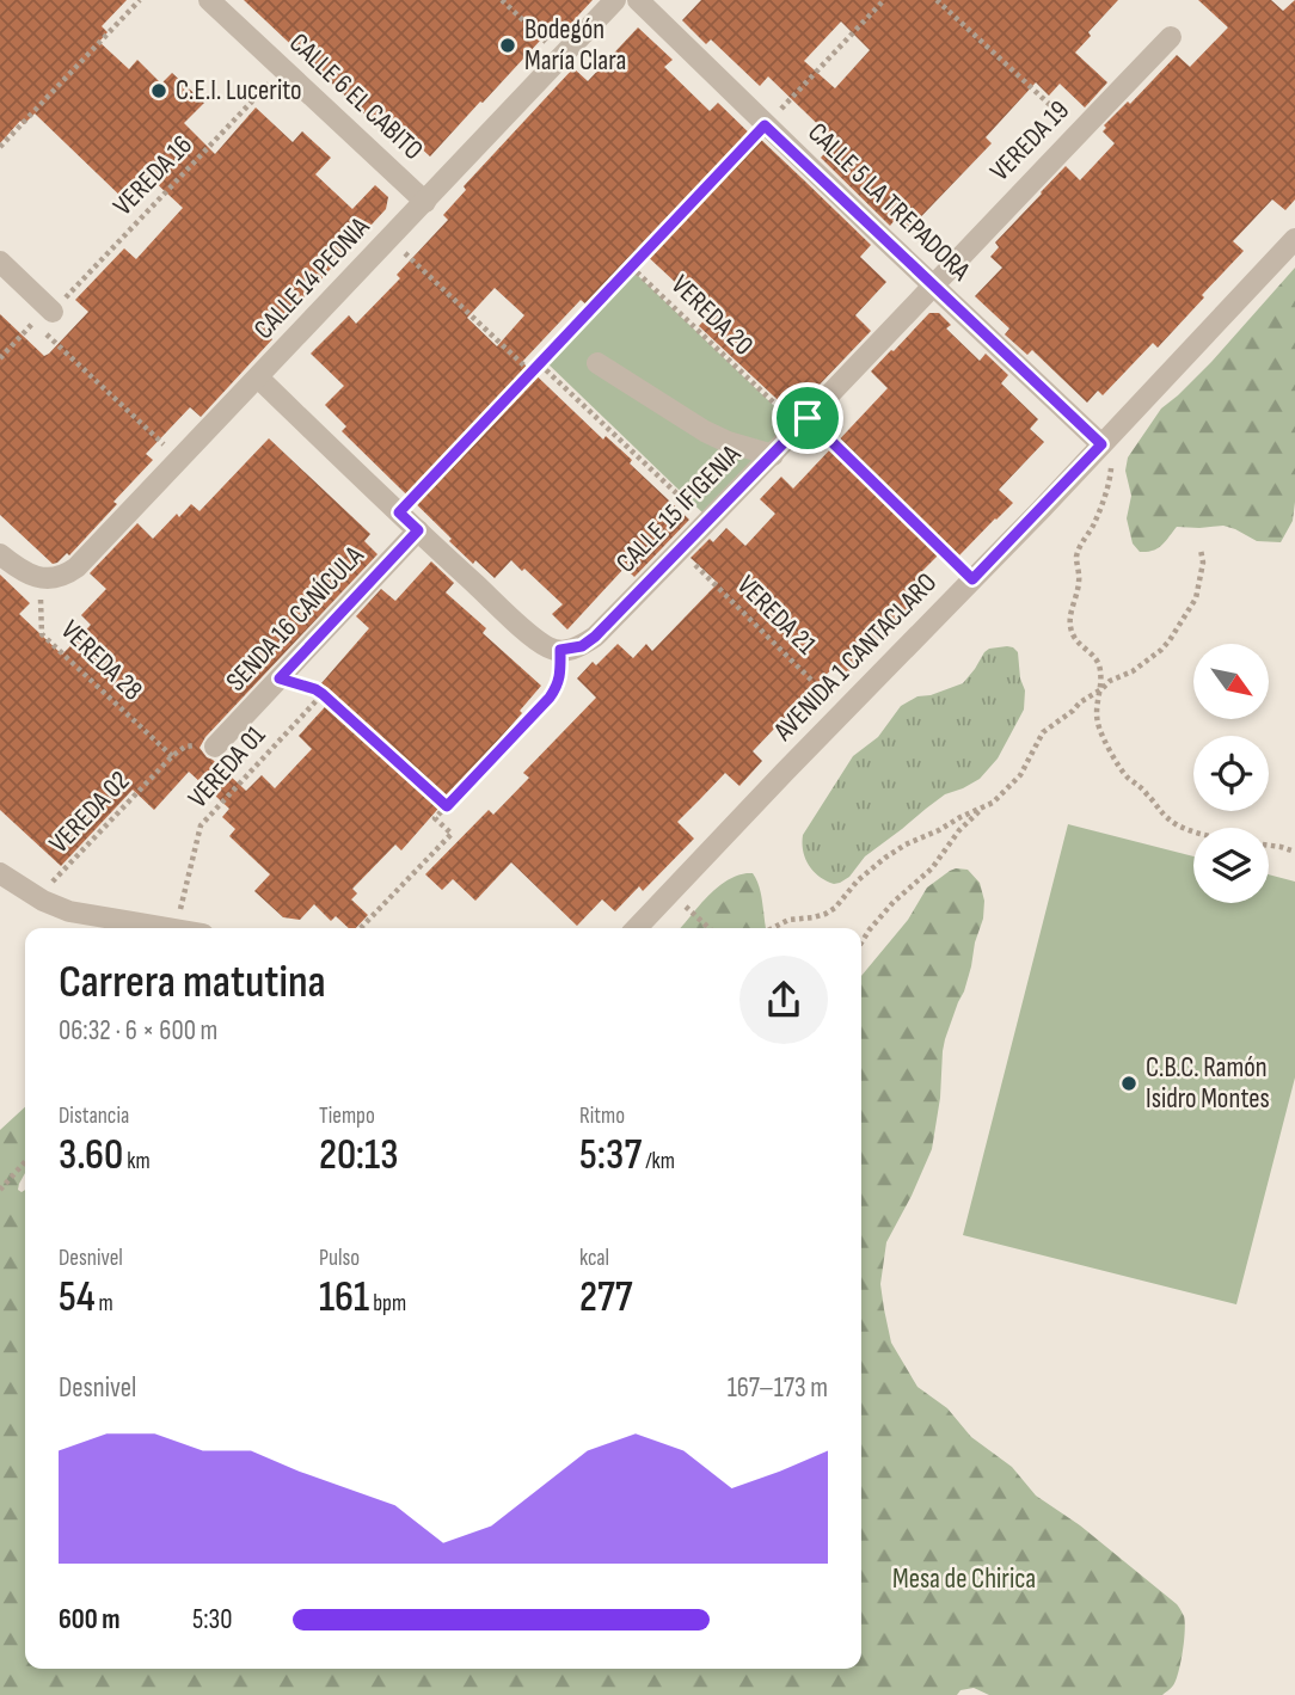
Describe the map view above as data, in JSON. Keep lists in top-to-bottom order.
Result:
{
  "streets": {
    "street": [
      "CALLE 6 EL CABITO",
      "VEREDA 19",
      "CALLE 5 LA TREPADORA",
      "CALLE 14 PEONIA",
      "CALLE 15 IFIGENIA",
      "SENDA 16 CANÍCULA",
      "AVENIDA 1 CANTACLARO"
    ],
    "path": [
      "VEREDA 16",
      "VEREDA 20",
      "VEREDA 21",
      "VEREDA 28",
      "VEREDA 01",
      "VEREDA 02"
    ]
  },
  "crossings": [
    ["CALLE 6 EL CABITO", "VEREDA 16"],
    ["CALLE 6 EL CABITO", "CALLE 14 PEONIA"],
    ["VEREDA 19", "CALLE 5 LA TREPADORA"],
    ["VEREDA 19", "CALLE 15 IFIGENIA"],
    ["CALLE 5 LA TREPADORA", "CALLE 15 IFIGENIA"],
    ["CALLE 5 LA TREPADORA", "AVENIDA 1 CANTACLARO"],
    ["CALLE 14 PEONIA", "VEREDA 28"],
    ["VEREDA 20", "CALLE 15 IFIGENIA"],
    ["VEREDA 20", "AVENIDA 1 CANTACLARO"],
    ["CALLE 15 IFIGENIA", "VEREDA 21"],
    ["VEREDA 21", "AVENIDA 1 CANTACLARO"],
    ["VEREDA 28", "VEREDA 02"]
  ],
  "parks": ["Mesa de Chirica"],
  "places": ["Bodegón María Clara", "C.E.I. Lucerito", "C.B.C. Ramón Isidro Montes"],
  "north": "bottom right",
  "page": {
    "heading": ["Carrera matutina", "06:32 · 6 × 600 m"],
    "stats": [
      ["Distancia", "3.60 km"],
      ["Tiempo", "20:13"],
      ["Ritmo", "5:37 /km"],
      ["Desnivel", "54 m"],
      ["Pulso", "161 bpm"],
      ["kcal", "277"]
    ],
    "chart": ["Desnivel", "167–173 m"],
    "list": [
      {
        "name": "600 m",
        "note": "5:30"
      }
    ]
  }
}
